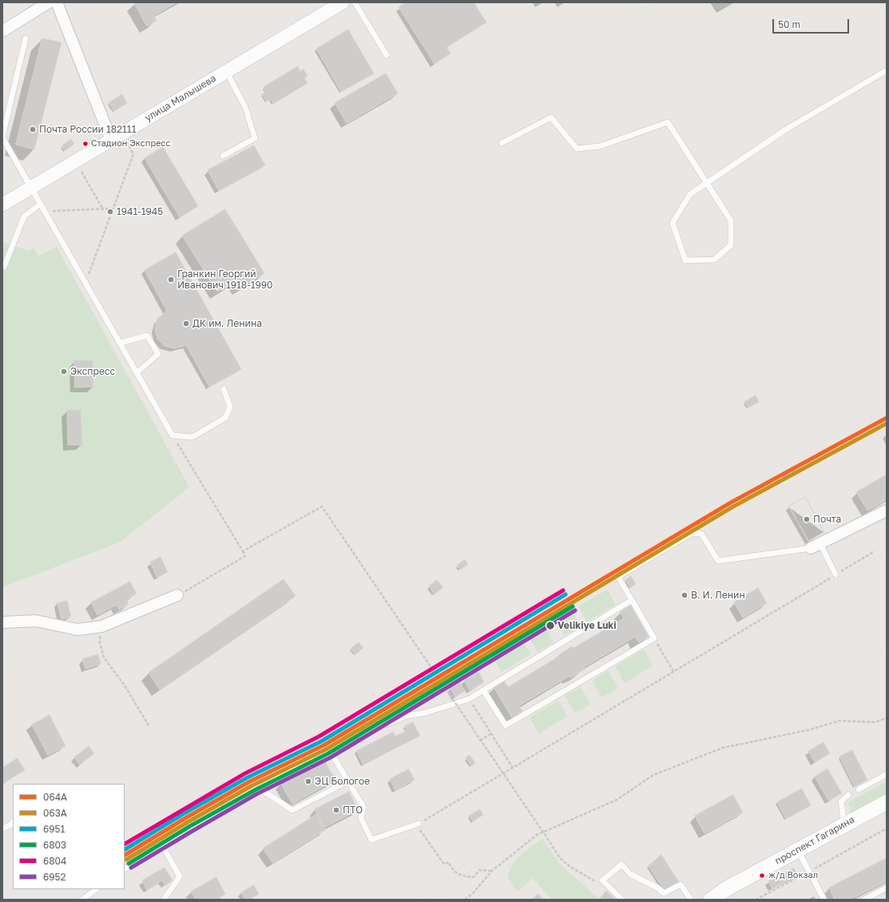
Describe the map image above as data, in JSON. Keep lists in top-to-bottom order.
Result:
{
  "streets": {
    "main road": ["проспект Гагарина"],
    "street": ["улица Малышева"]
  },
  "places": [
    "Почта России 182111",
    "Стадион Экспресс",
    "1941-1945",
    "Гранкин Георгий Иванович 1918-1990",
    "ДК им. Ленина",
    "Экспресс",
    "Почта",
    "В. И. Ленин",
    "Velikiye Luki",
    "ЭЦ Бологое",
    "ПТО",
    "ж/д Вокзал"
  ],
  "lines": [
    "transit line 064А",
    "transit line 063А",
    "transit line 6804",
    "transit line 6951",
    "transit line 6803",
    "transit line 6952"
  ],
  "legend": [
    "064А",
    "063А",
    "6951",
    "6803",
    "6804",
    "6952"
  ],
  "scale_bar": "50 m"
}
